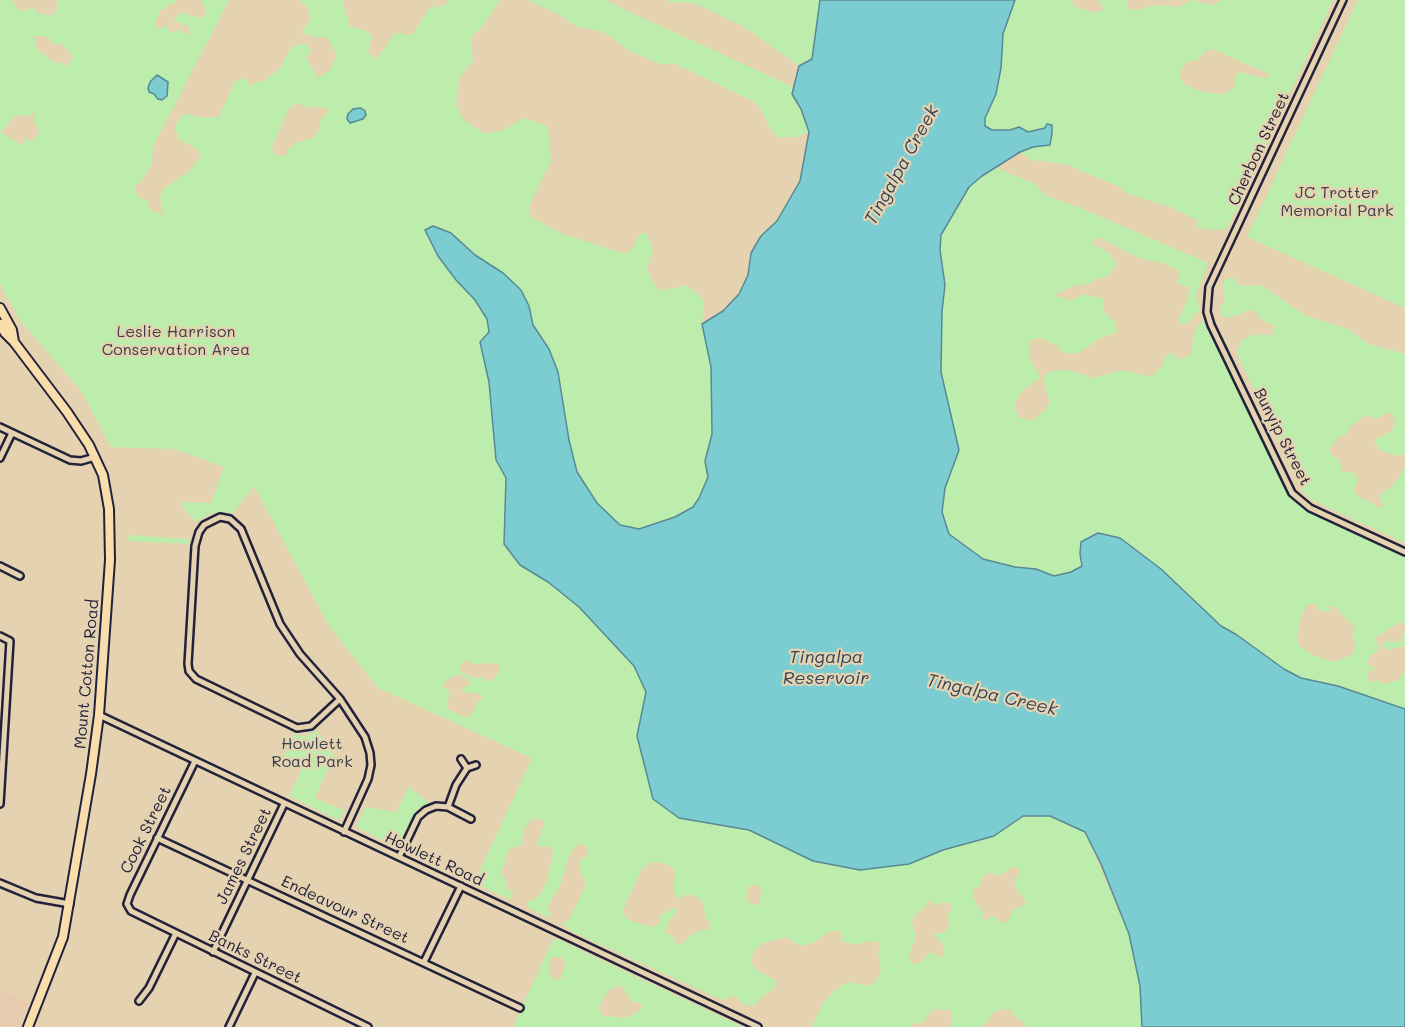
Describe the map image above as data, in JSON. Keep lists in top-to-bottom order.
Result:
{
  "streets": {
    "main road": ["Mount Cotton Road"],
    "street": [
      "Cherbon Street",
      "Bunyip Street",
      "Cook Street",
      "James Street",
      "Howlett Road",
      "Endeavour Street",
      "Banks Street"
    ]
  },
  "crossings": [
    ["Cherbon Street", "Bunyip Street"],
    ["Mount Cotton Road", "Howlett Road"],
    ["Cook Street", "Howlett Road"],
    ["Cook Street", "Endeavour Street"],
    ["Cook Street", "Banks Street"],
    ["James Street", "Howlett Road"],
    ["James Street", "Endeavour Street"],
    ["James Street", "Banks Street"]
  ],
  "water": ["Tingalpa Creek", "Tingalpa Reservoir"],
  "parks": ["JC Trotter Memorial Park", "Leslie Harrison Conservation Area", "Howlett Road Park"]
}
